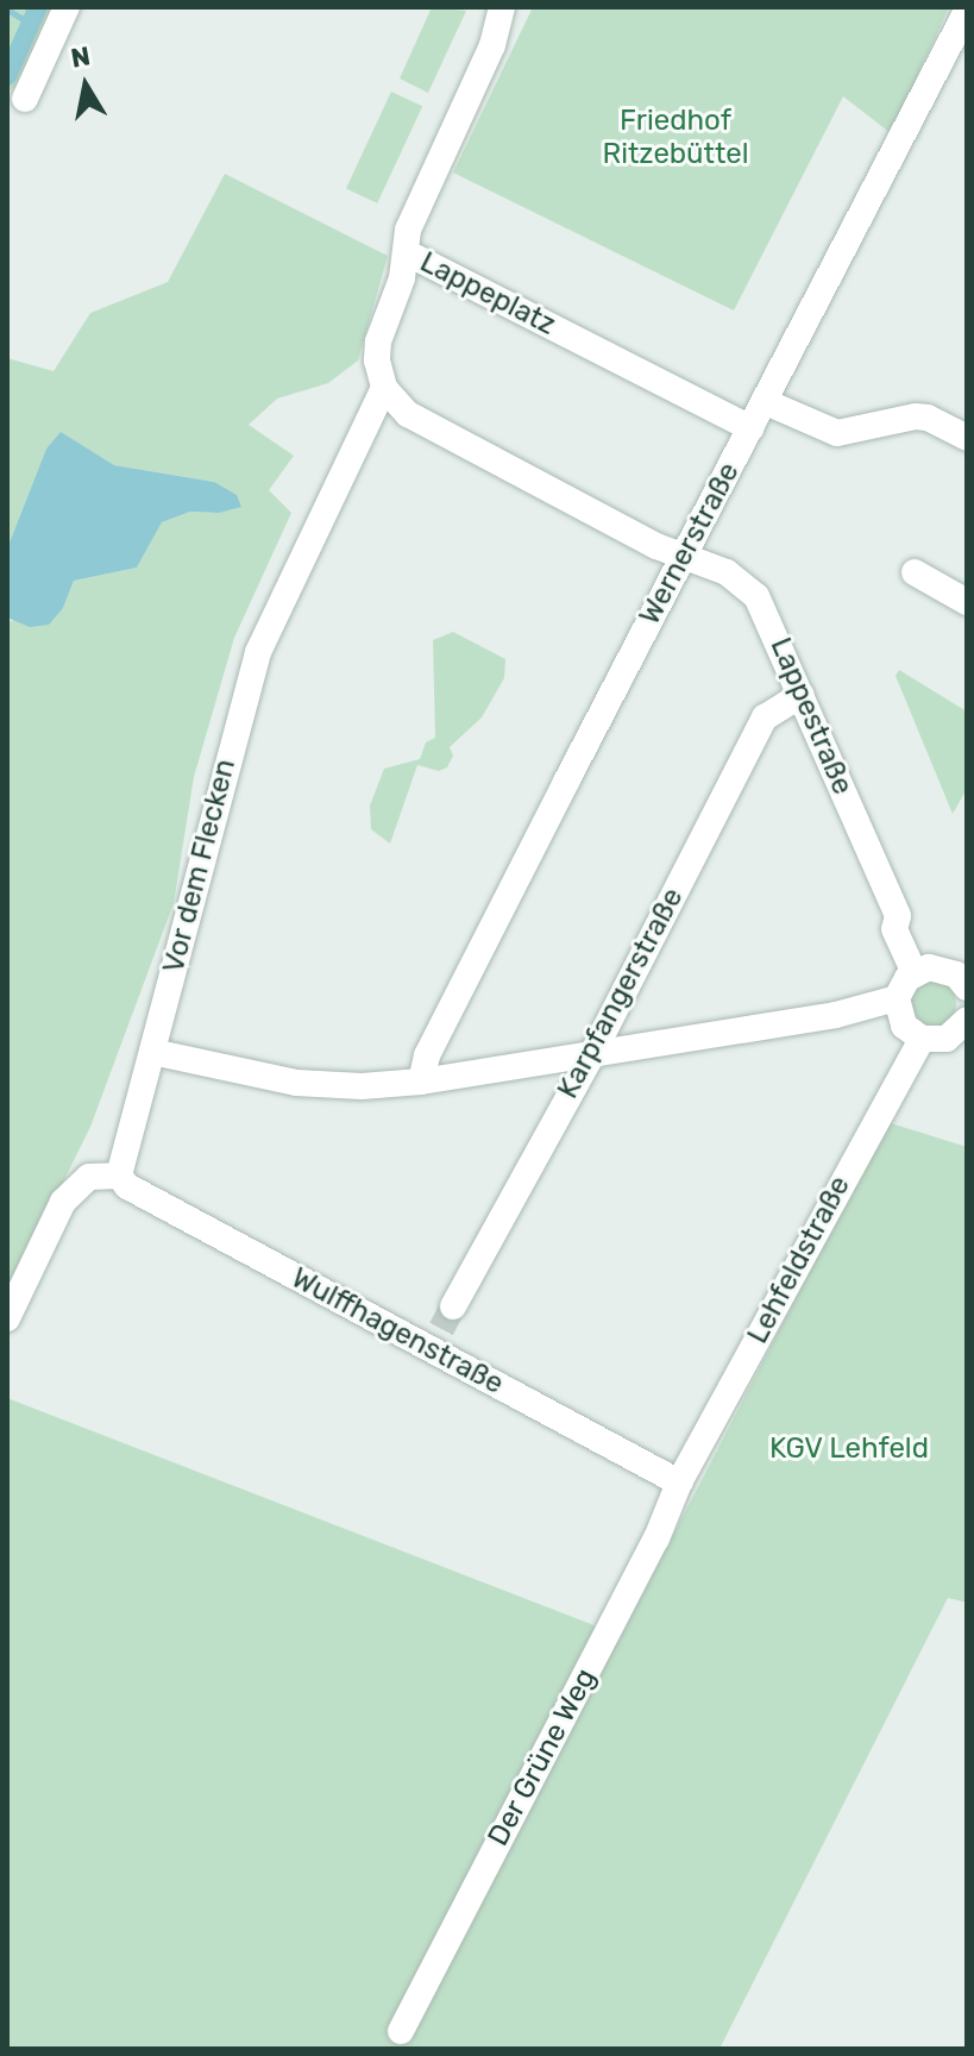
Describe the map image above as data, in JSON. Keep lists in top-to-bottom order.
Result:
{
  "streets": {
    "street": [
      "Lappeplatz",
      "Wernerstraße",
      "Lappestraße",
      "Vor dem Flecken",
      "Karpfangerstraße",
      "Lehfeldstraße",
      "Wulffhagenstraße",
      "Der Grüne Weg"
    ]
  },
  "crossings": [
    ["Lappeplatz", "Wernerstraße"],
    ["Lappeplatz", "Vor dem Flecken"],
    ["Wernerstraße", "Lappestraße"],
    ["Lappestraße", "Karpfangerstraße"],
    ["Vor dem Flecken", "Wulffhagenstraße"],
    ["Karpfangerstraße", "Wulffhagenstraße"],
    ["Lehfeldstraße", "Wulffhagenstraße"],
    ["Lehfeldstraße", "Der Grüne Weg"],
    ["Wulffhagenstraße", "Der Grüne Weg"]
  ],
  "parks": ["Friedhof Ritzebüttel", "KGV Lehfeld"],
  "north": "top"
}
